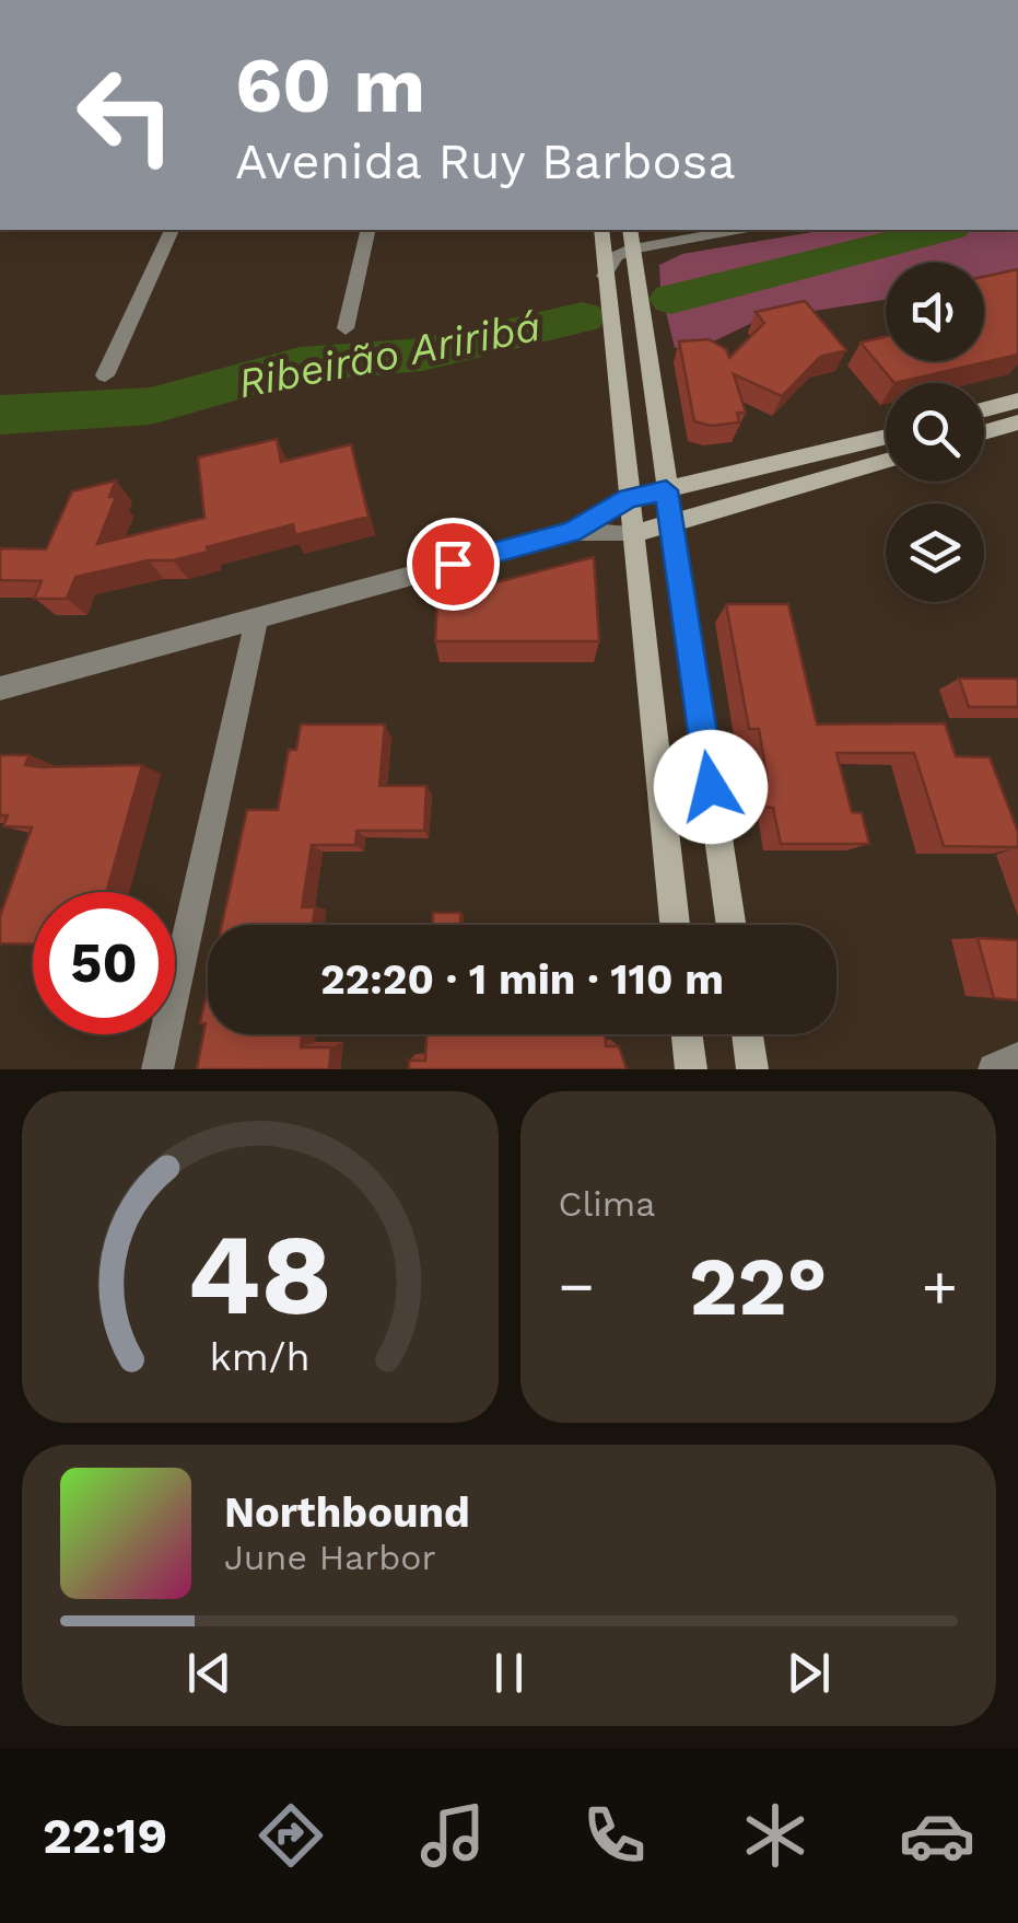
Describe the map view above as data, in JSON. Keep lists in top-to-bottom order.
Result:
{
  "water": ["Ribeirão Ariribá"],
  "page": {
    "turn": ["60 m", "Avenida Ruy Barbosa"],
    "limit": "50",
    "trip": "22:20 · 1 min · 110 m",
    "tile": "Clima",
    "heat": ["−", "22°", "+"],
    "song": ["Northbound", "June Harbor"],
    "tabs": "22:19",
    "gauge": ["48", "km/h"]
  }
}
